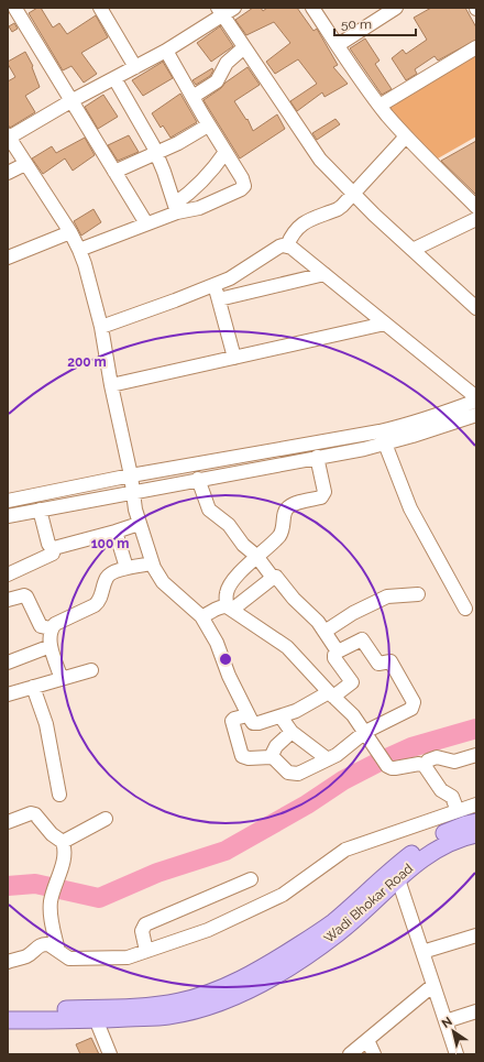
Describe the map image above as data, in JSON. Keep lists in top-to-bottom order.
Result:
{
  "streets": {
    "main road": ["Wadi Bhokar Road"]
  },
  "scale_bar": "50 m",
  "north": "top left",
  "rings": ["200 m", "100 m"]
}
